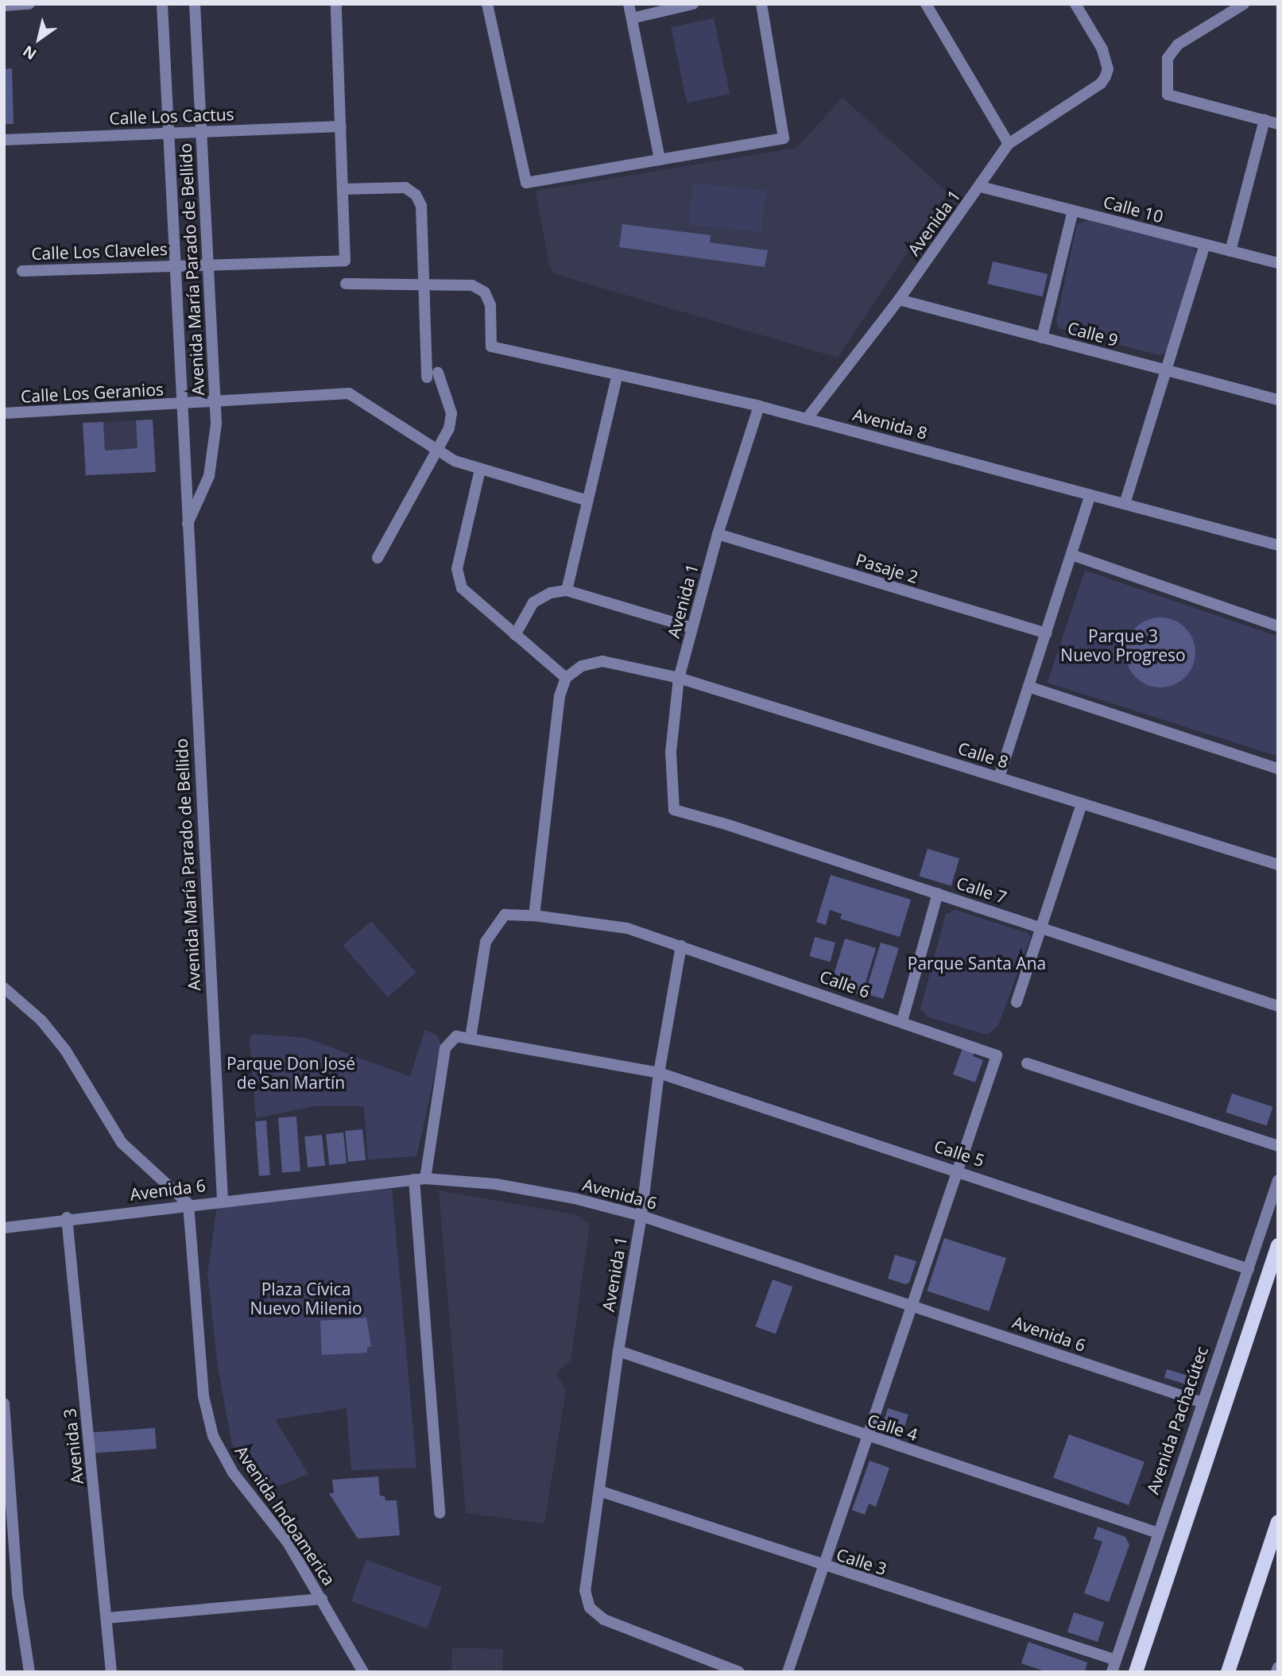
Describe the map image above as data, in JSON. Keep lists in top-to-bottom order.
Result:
{
  "streets": {
    "street": [
      "Calle Los Cactus",
      "Calle 10",
      "Avenida 1",
      "Calle Los Claveles",
      "Avenida María Parado de Bellido",
      "Calle 9",
      "Calle Los Geranios",
      "Avenida 8",
      "Pasaje 2",
      "Calle 8",
      "Calle 7",
      "Calle 6",
      "Calle 5",
      "Avenida 6",
      "Avenida Pachacútec",
      "Calle 4",
      "Avenida 3",
      "Avenida Indoamerica",
      "Calle 3"
    ]
  },
  "crossings": [
    ["Calle Los Cactus", "Avenida María Parado de Bellido"],
    ["Calle 10", "Avenida 1"],
    ["Avenida 1", "Calle 9"],
    ["Avenida 1", "Avenida 8"],
    ["Avenida 1", "Pasaje 2"],
    ["Avenida 1", "Calle 8"],
    ["Avenida 1", "Calle 7"],
    ["Avenida 1", "Calle 6"],
    ["Avenida 1", "Calle 5"],
    ["Avenida 1", "Avenida 6"],
    ["Avenida 1", "Calle 4"],
    ["Avenida 1", "Calle 3"],
    ["Calle Los Claveles", "Avenida María Parado de Bellido"],
    ["Avenida María Parado de Bellido", "Calle Los Geranios"],
    ["Avenida María Parado de Bellido", "Avenida 6"],
    ["Calle 6", "Calle 5"],
    ["Calle 5", "Avenida Pachacútec"],
    ["Avenida 6", "Avenida Pachacútec"],
    ["Avenida 6", "Avenida 3"],
    ["Avenida 6", "Avenida Indoamerica"],
    ["Avenida Pachacútec", "Calle 4"],
    ["Avenida Pachacútec", "Calle 3"]
  ],
  "parks": [
    "Parque 3 Nuevo Progreso",
    "Parque Santa Ana",
    "Parque Don José de San Martín",
    "Plaza Cívica Nuevo Milenio"
  ],
  "north": "bottom left"
}
